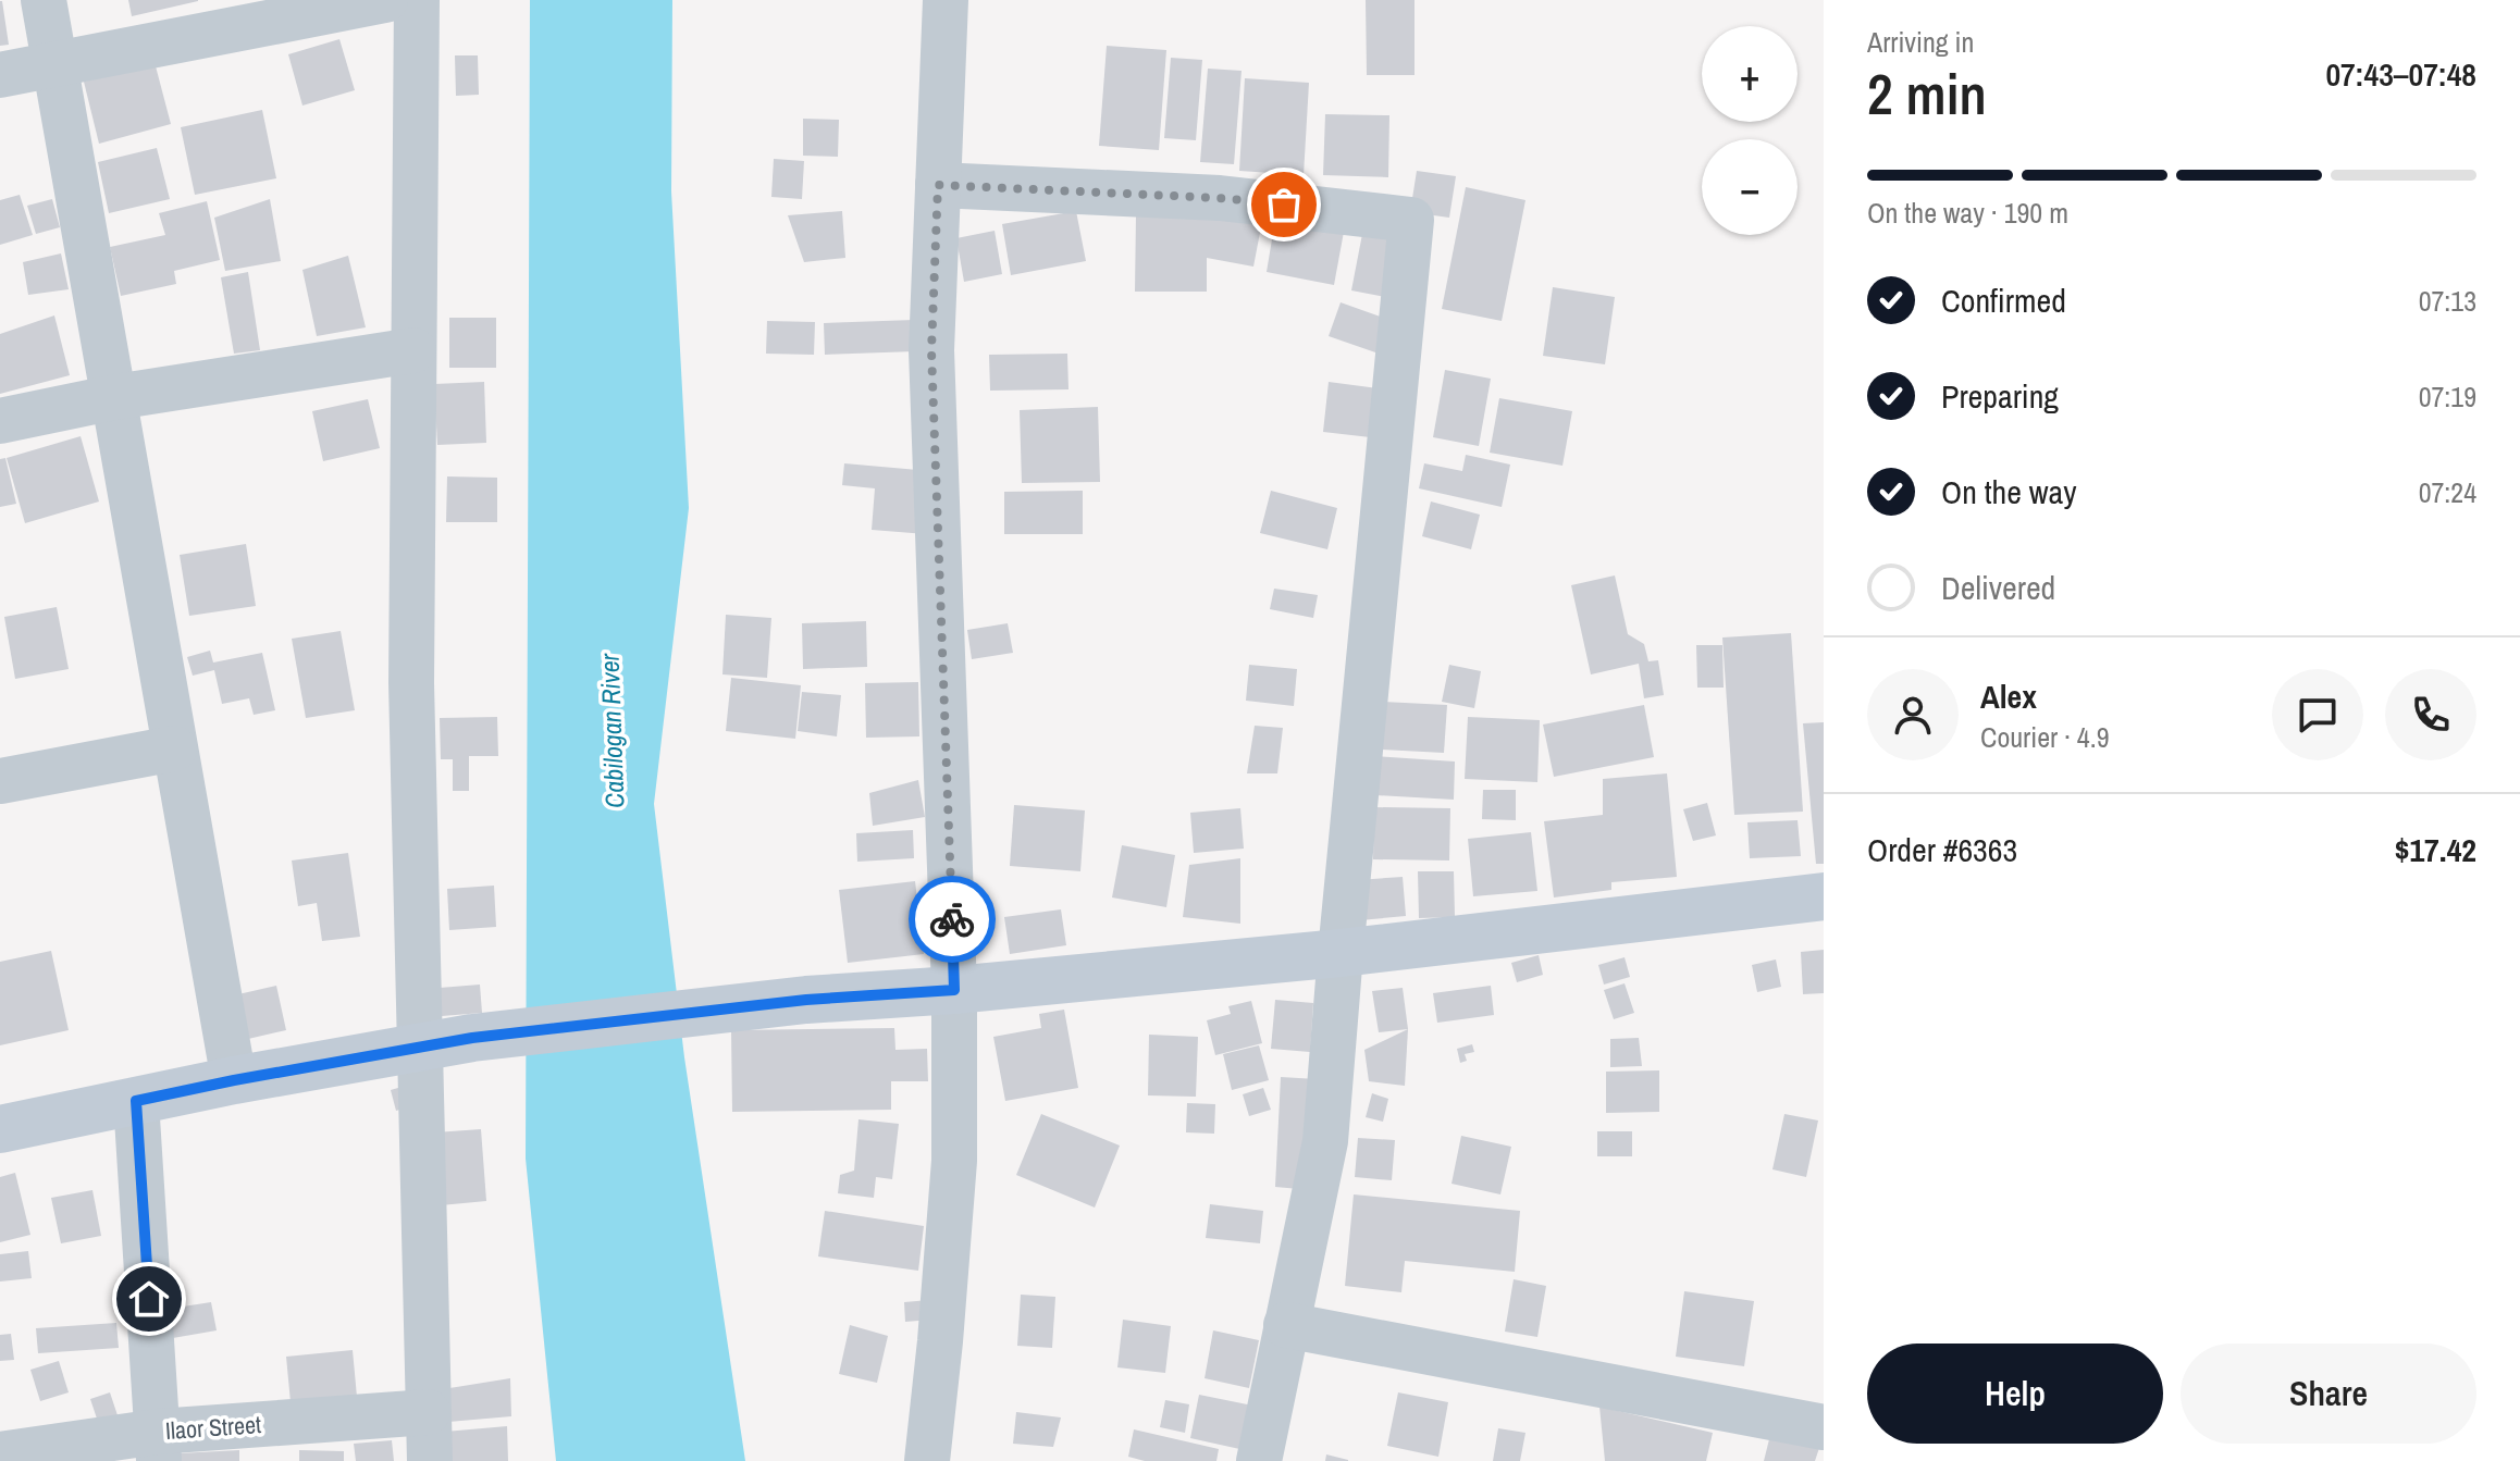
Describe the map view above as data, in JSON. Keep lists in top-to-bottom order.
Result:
{
  "streets": {
    "street": ["Ilaor Street"]
  },
  "water": ["Cabilogan River"],
  "page": {
    "heading": ["2 min", "Arriving in", "07:43–07:48"],
    "panel": [
      "Alex",
      "Courier · 4.9",
      "Order #6363",
      "$17.42"
    ],
    "map_buttons": ["+", "−"],
    "bar": "On the way · 190 m",
    "list": [
      ["Confirmed", "07:13"],
      ["Preparing", "07:19"],
      ["On the way", "07:24"],
      "Delivered"
    ],
    "buttons": ["Help", "Share"]
  }
}
